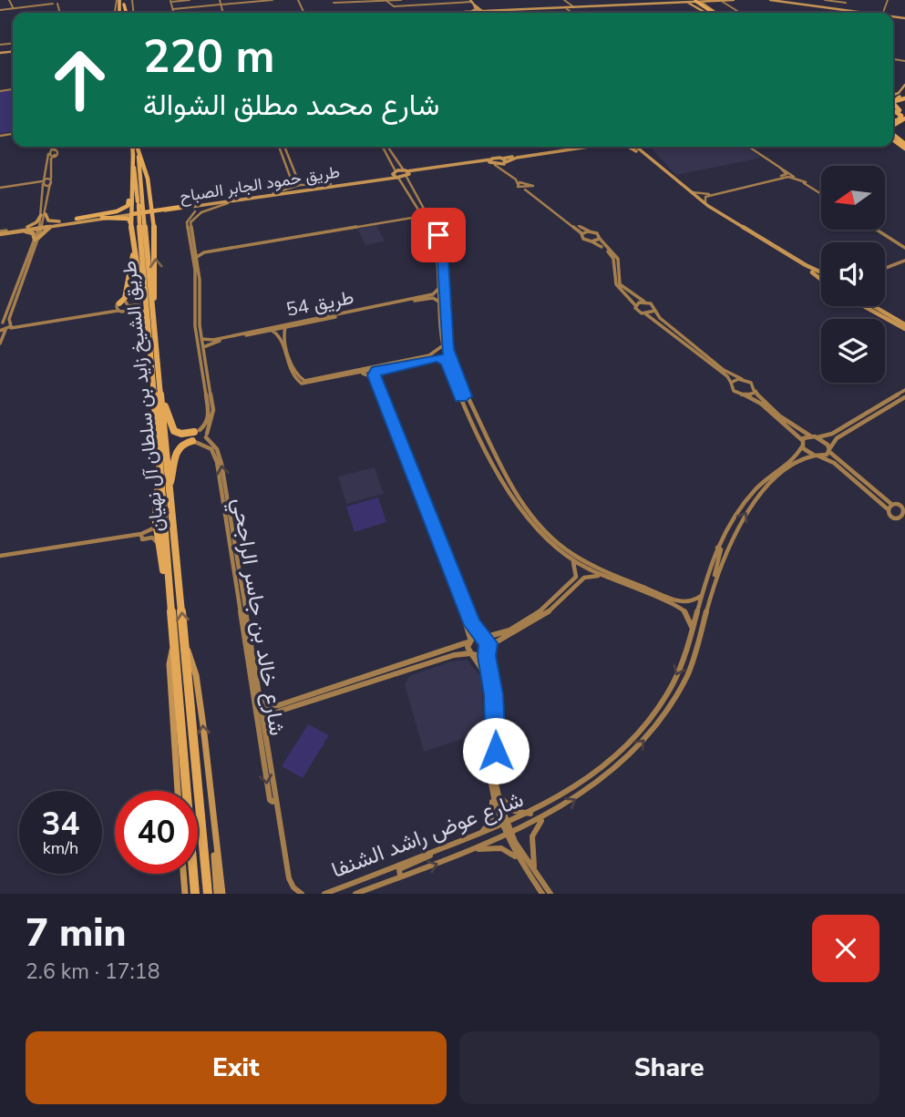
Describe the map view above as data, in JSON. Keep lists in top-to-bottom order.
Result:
{
  "streets": {
    "highway": ["طريق الشيخ زايد بن سلطان آل نهيان"],
    "main road": ["طريق حمود الجابر الصباح"],
    "street": ["طريق 54", "شارع خالد بن جاسر الراجحي", "شارع عوض راشد الشنفا"]
  },
  "north": "left",
  "page": {
    "turn": ["220 m", "شارع محمد مطلق الشوالة"],
    "speed": "34 km/h",
    "limit": "40",
    "heading": ["7 min", "2.6 km · 17:18"],
    "buttons": ["Exit", "Share"]
  }
}
